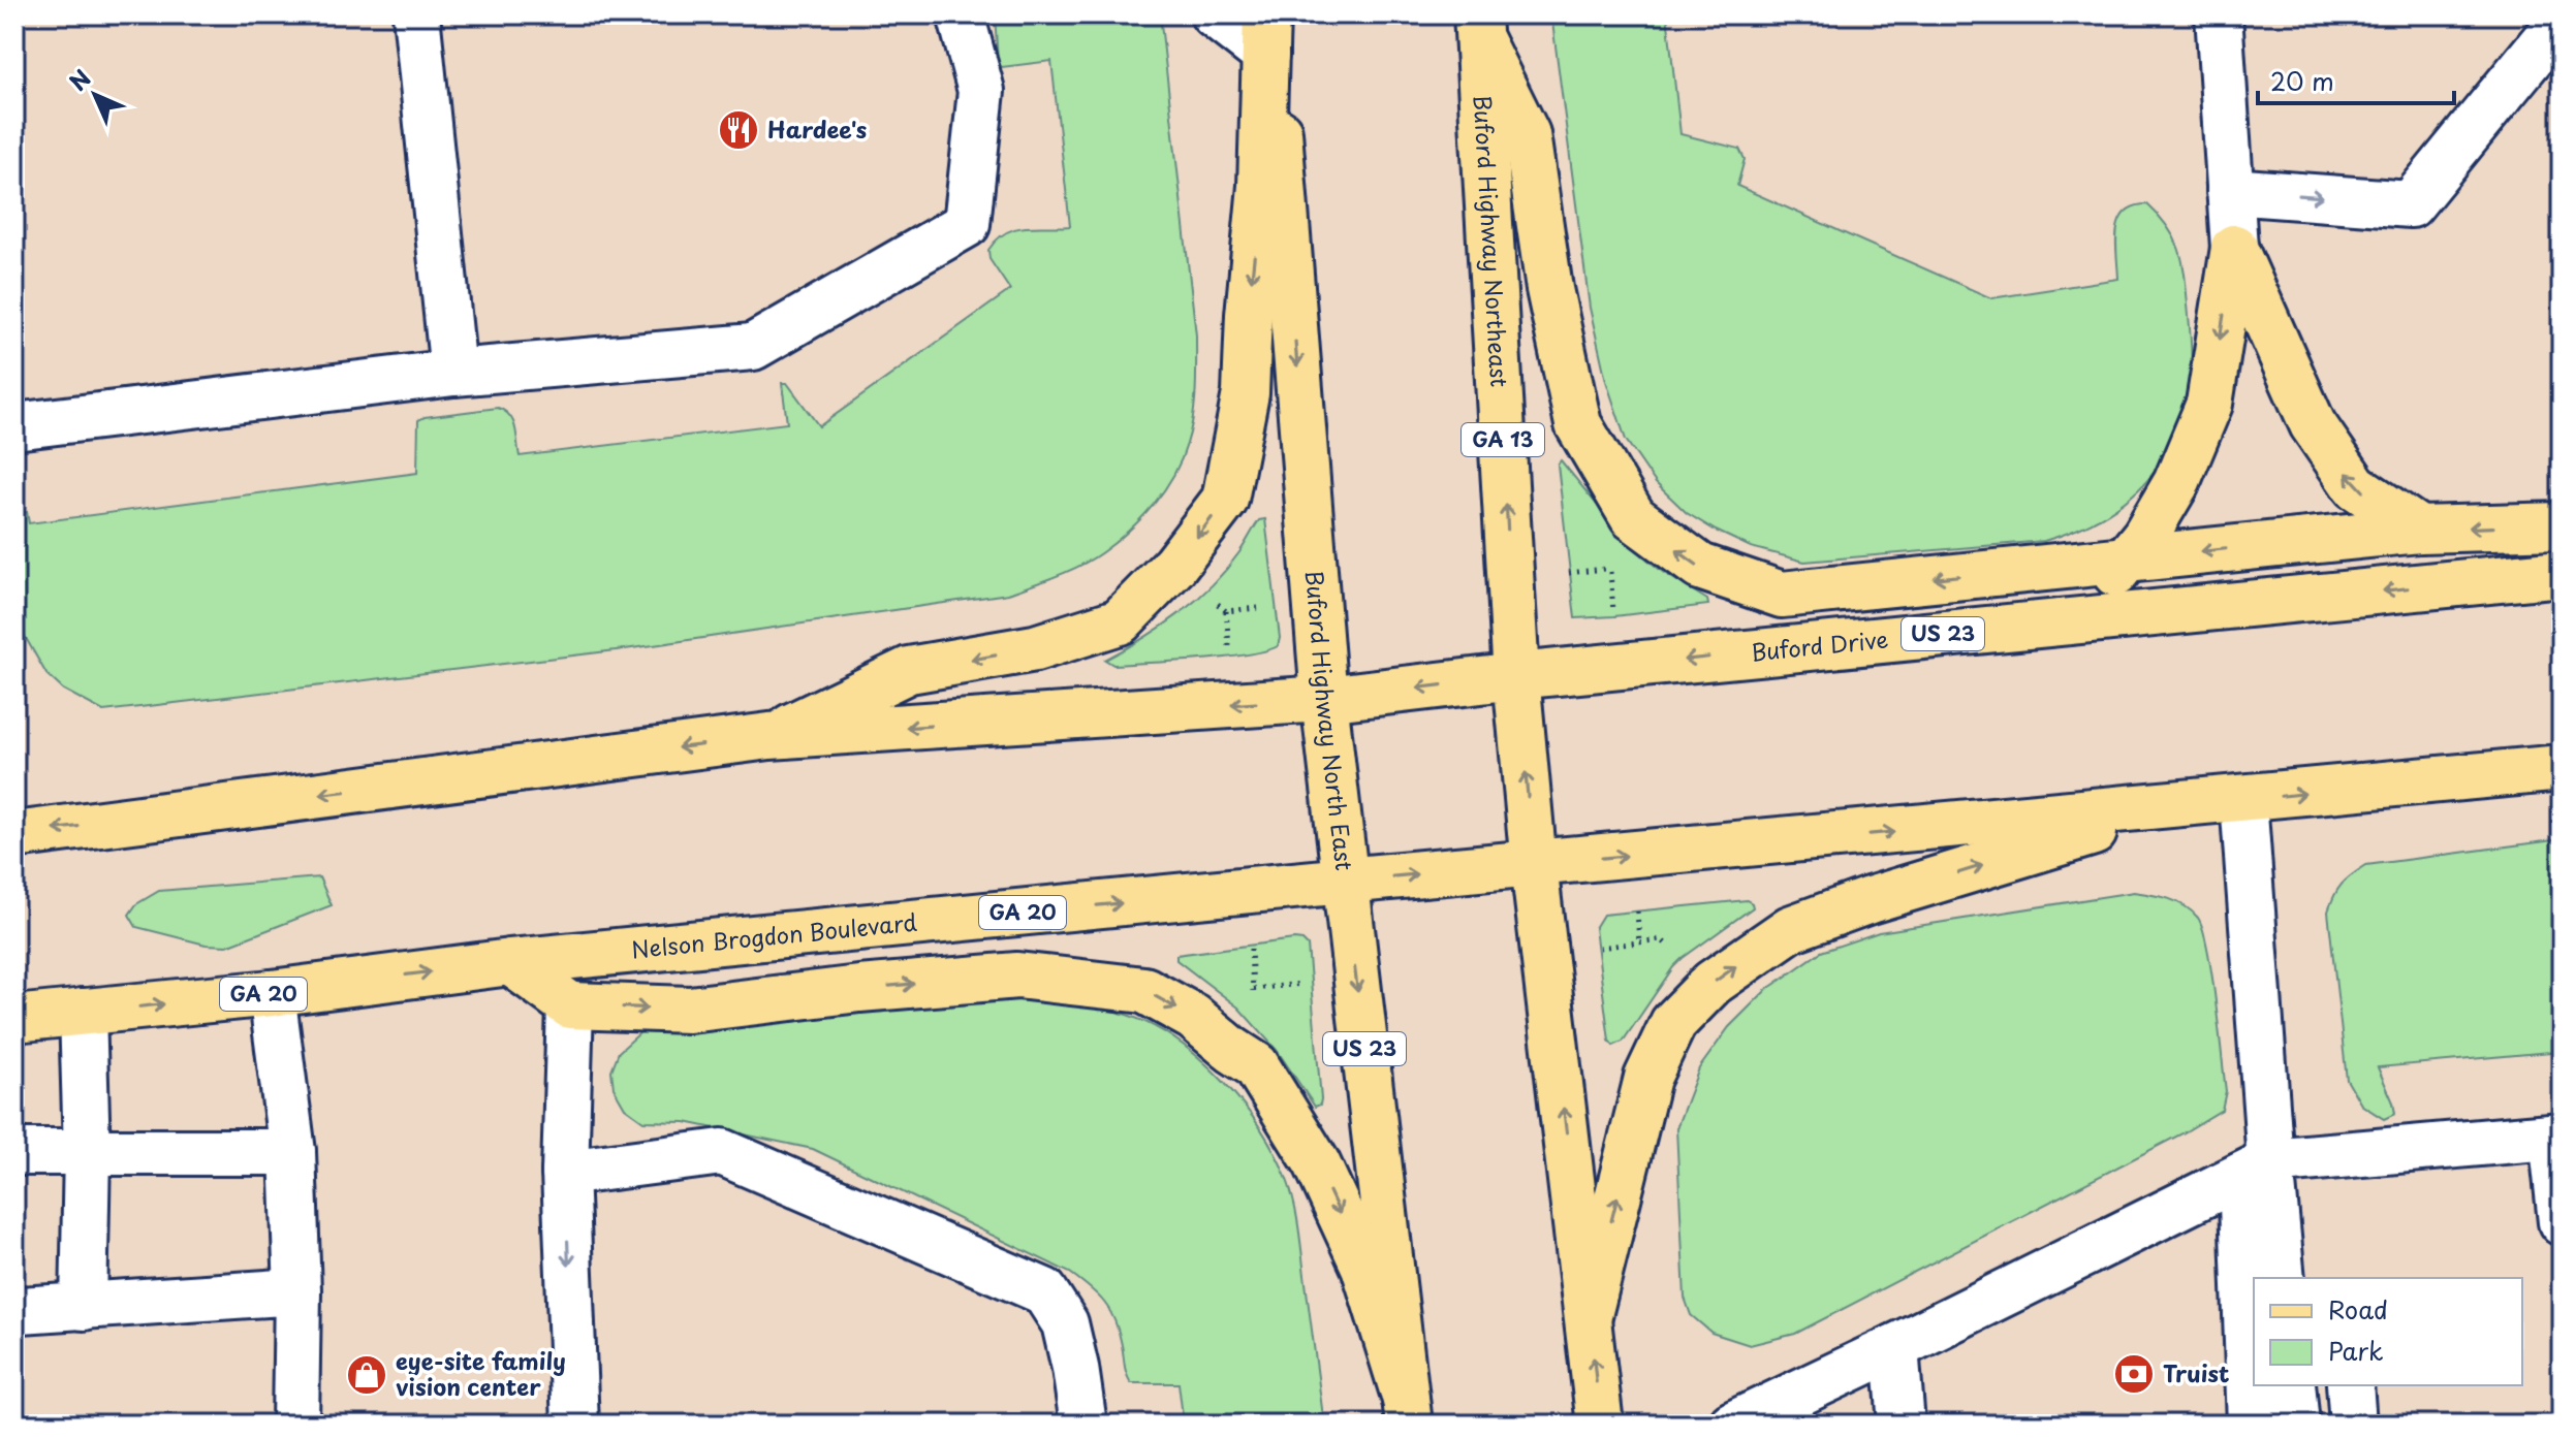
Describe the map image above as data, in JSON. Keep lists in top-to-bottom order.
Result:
{
  "streets": {
    "main road": [
      "Buford Highway Northeast",
      "GA 13",
      "US 23",
      "Buford Drive",
      "Buford Highway North East",
      "GA 20",
      "Nelson Brogdon Boulevard"
    ]
  },
  "crossings": [
    ["Buford Highway Northeast", "Buford Drive"],
    ["Buford Highway Northeast", "Nelson Brogdon Boulevard"],
    ["Buford Drive", "Buford Highway North East"],
    ["Buford Highway North East", "Nelson Brogdon Boulevard"]
  ],
  "one_way": ["Buford Highway Northeast"],
  "places": {
    "restaurant": ["Hardee's"],
    "bank": ["Truist"],
    "shop": ["eye-site family vision center"]
  },
  "legend": ["Road", "Park"],
  "scale_bar": "20 m",
  "north": "top left"
}
